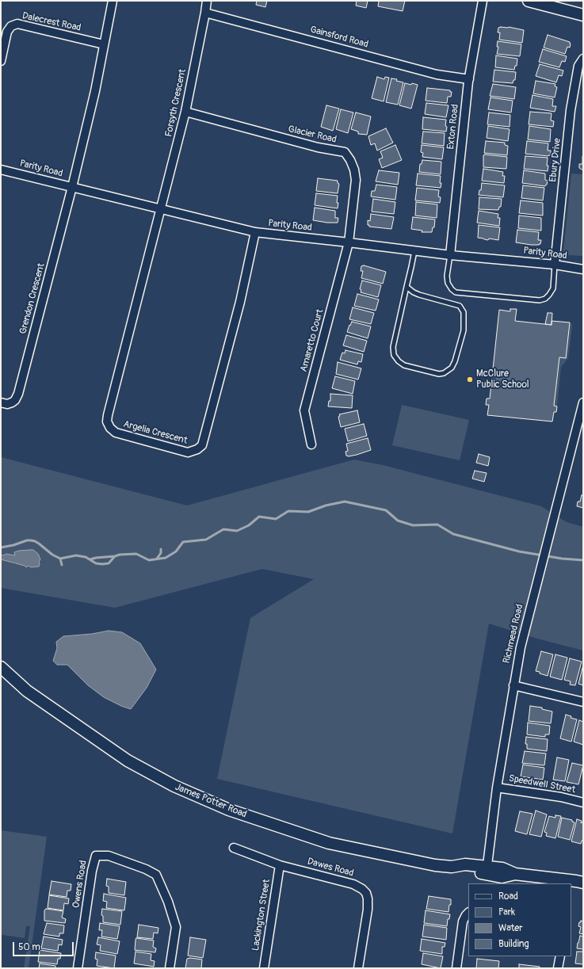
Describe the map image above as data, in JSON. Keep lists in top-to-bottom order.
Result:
{
  "streets": {
    "main road": ["James Potter Road"],
    "street": [
      "Dalecrest Road",
      "Gainsford Road",
      "Forsyth Crescent",
      "Exton Road",
      "Glacier Road",
      "Ebury Drive",
      "Parity Road",
      "Grendon Crescent",
      "Amaretto Court",
      "Argelia Crescent",
      "Richmead Road",
      "Speedwell Street",
      "Dawes Road",
      "Owens Road",
      "Lackington Street"
    ]
  },
  "crossings": [
    ["Gainsford Road", "Forsyth Crescent"],
    ["Gainsford Road", "Exton Road"],
    ["Forsyth Crescent", "Glacier Road"],
    ["Forsyth Crescent", "Parity Road"],
    ["Forsyth Crescent", "Argelia Crescent"],
    ["Exton Road", "Parity Road"],
    ["Glacier Road", "Parity Road"],
    ["Glacier Road", "Amaretto Court"],
    ["Ebury Drive", "Parity Road"],
    ["Parity Road", "Grendon Crescent"],
    ["Parity Road", "Amaretto Court"],
    ["Parity Road", "Argelia Crescent"],
    ["Richmead Road", "Speedwell Street"],
    ["Richmead Road", "James Potter Road"],
    ["Dawes Road", "Lackington Street"]
  ],
  "places": ["McClure Public School"],
  "legend": [
    "Road",
    "Park",
    "Water",
    "Building"
  ],
  "scale_bar": "50 m"
}
